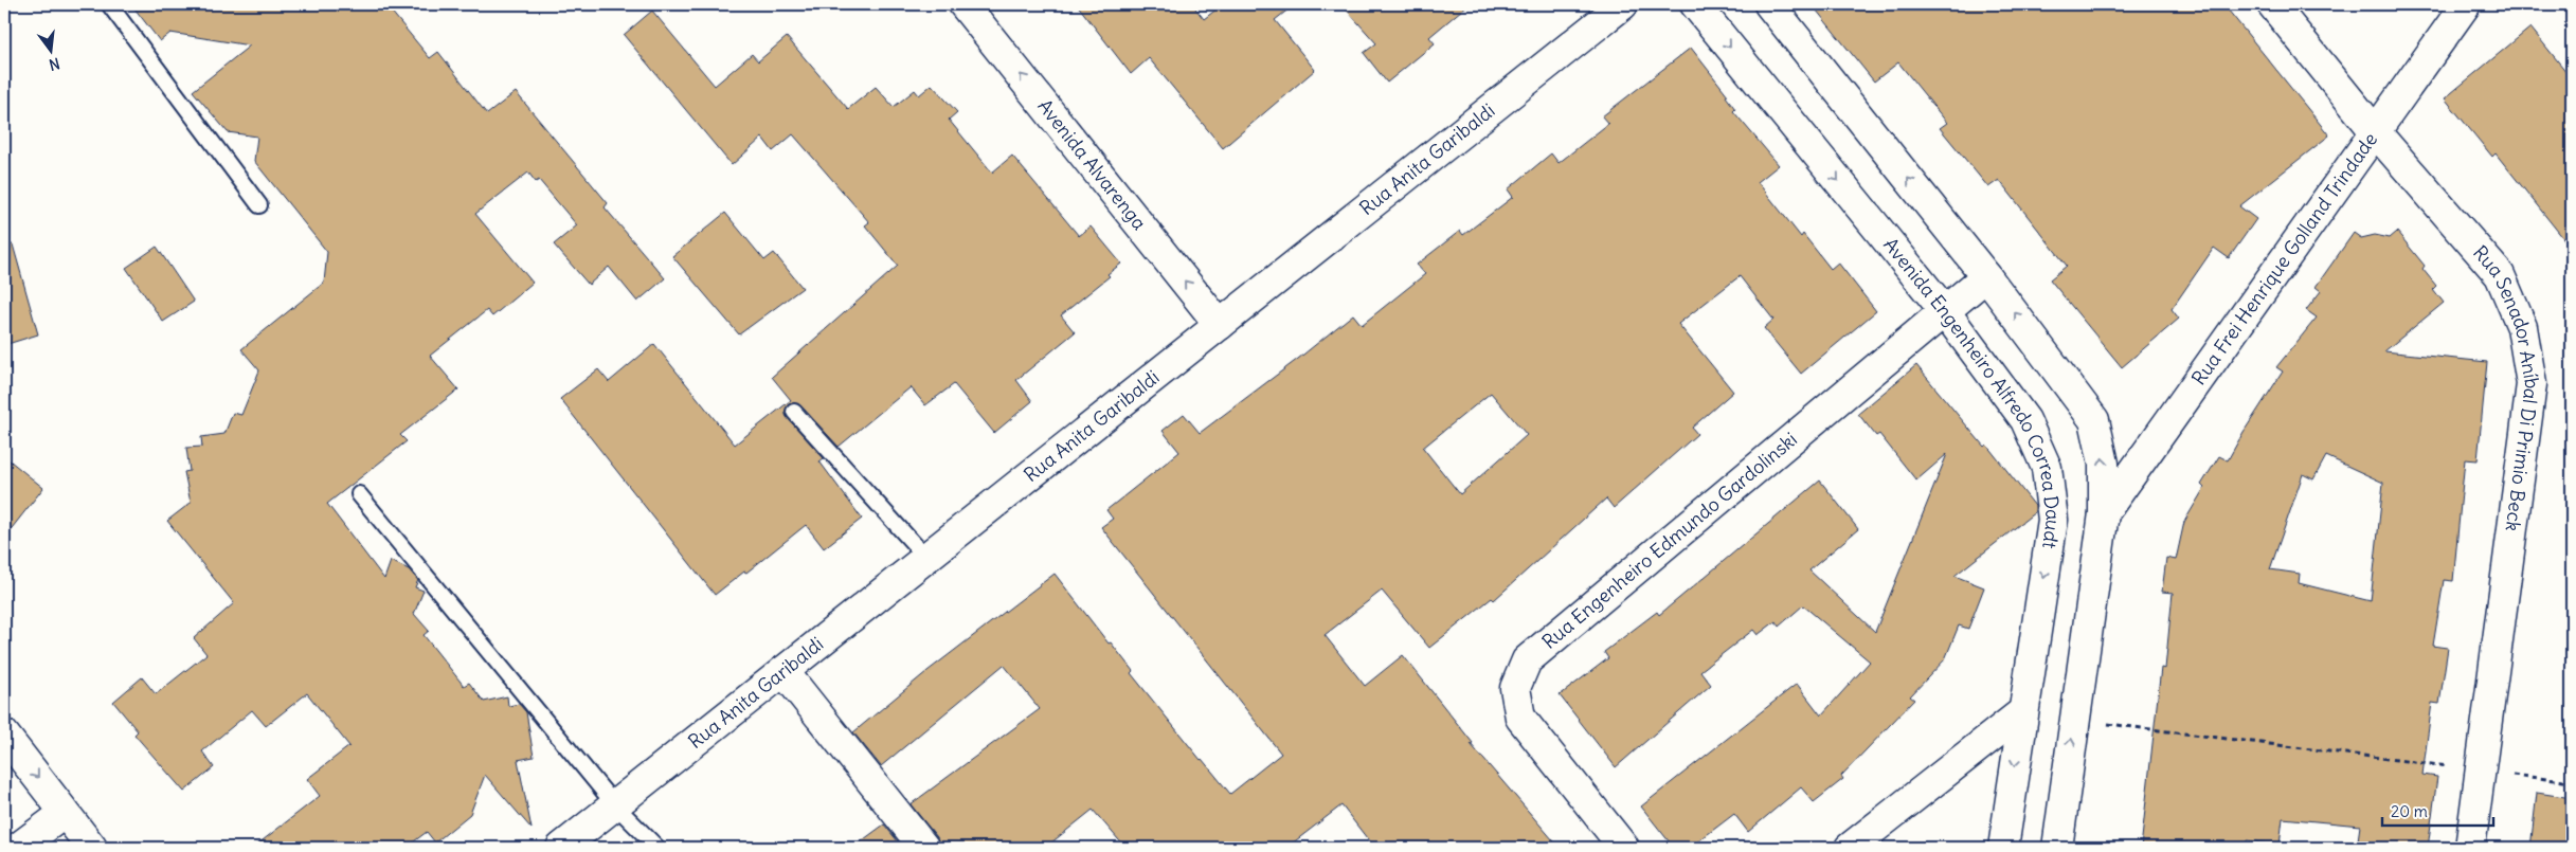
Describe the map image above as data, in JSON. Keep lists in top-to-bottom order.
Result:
{
  "streets": {
    "street": [
      "Rua Anita Garibaldi",
      "Avenida Alvarenga",
      "Rua Frei Henrique Golland Trindade",
      "Rua Senador Aníbal Di Primio Beck",
      "Avenida Engenheiro Alfredo Correa Daudt",
      "Rua Engenheiro Edmundo Gardolinski"
    ]
  },
  "crossings": [
    ["Rua Anita Garibaldi", "Avenida Alvarenga"],
    ["Rua Frei Henrique Golland Trindade", "Rua Senador Aníbal Di Primio Beck"],
    ["Avenida Engenheiro Alfredo Correa Daudt", "Rua Engenheiro Edmundo Gardolinski"]
  ],
  "one_way": ["Avenida Alvarenga"],
  "scale_bar": "20 m",
  "north": "bottom"
}
